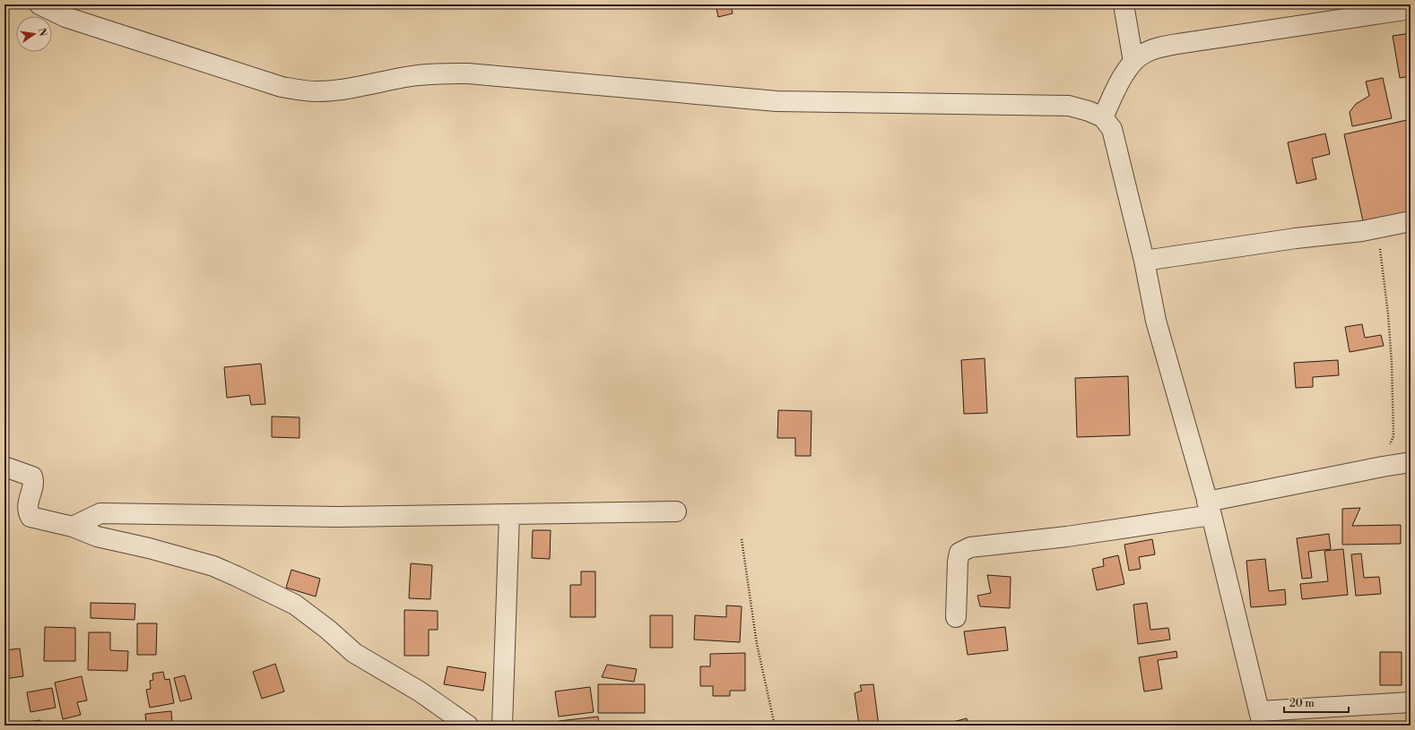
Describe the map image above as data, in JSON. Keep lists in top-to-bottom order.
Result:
{
  "scale_bar": "20 m",
  "north": "right"
}
